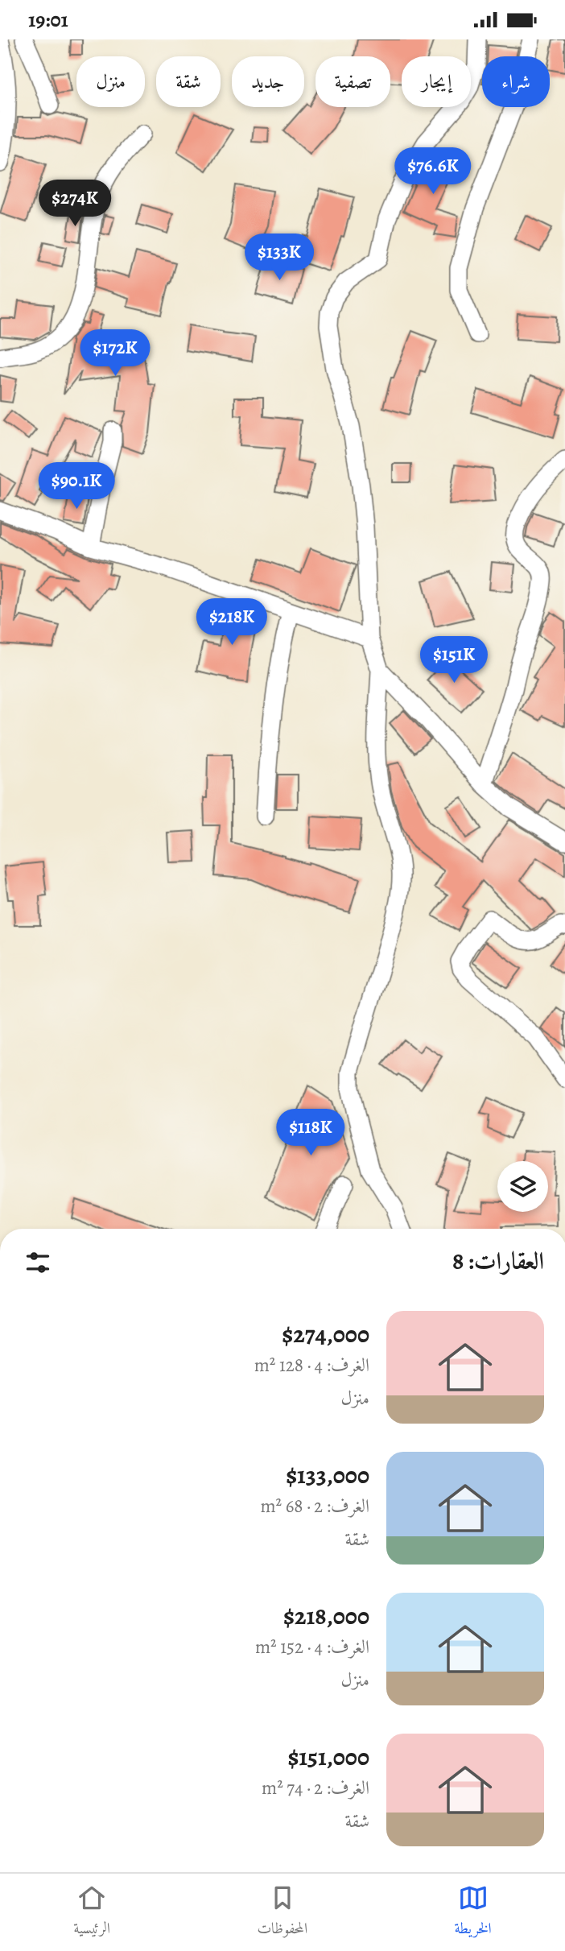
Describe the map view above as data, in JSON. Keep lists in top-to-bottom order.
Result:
{
  "page": {
    "status": "19:01",
    "chip": [
      "شراء",
      "إيجار",
      "تصفية",
      "جديد",
      "شقة",
      "منزل"
    ],
    "price": [
      "$76.6K",
      "$274K",
      "$133K",
      "$172K",
      "$90.1K",
      "$218K",
      "$151K",
      "$118K"
    ],
    "heading": "العقارات: 8",
    "list": [
      {
        "name": "$274,000",
        "note": "الغرف: 4 · 128 m² · منزل"
      },
      {
        "name": "$133,000",
        "note": "الغرف: 2 · 68 m² · شقة"
      },
      {
        "name": "$218,000",
        "note": "الغرف: 4 · 152 m² · منزل"
      },
      {
        "name": "$151,000",
        "note": "الغرف: 2 · 74 m² · شقة"
      }
    ],
    "tabs": ["الخريطة", "المحفوظات", "الرئيسية"]
  }
}
